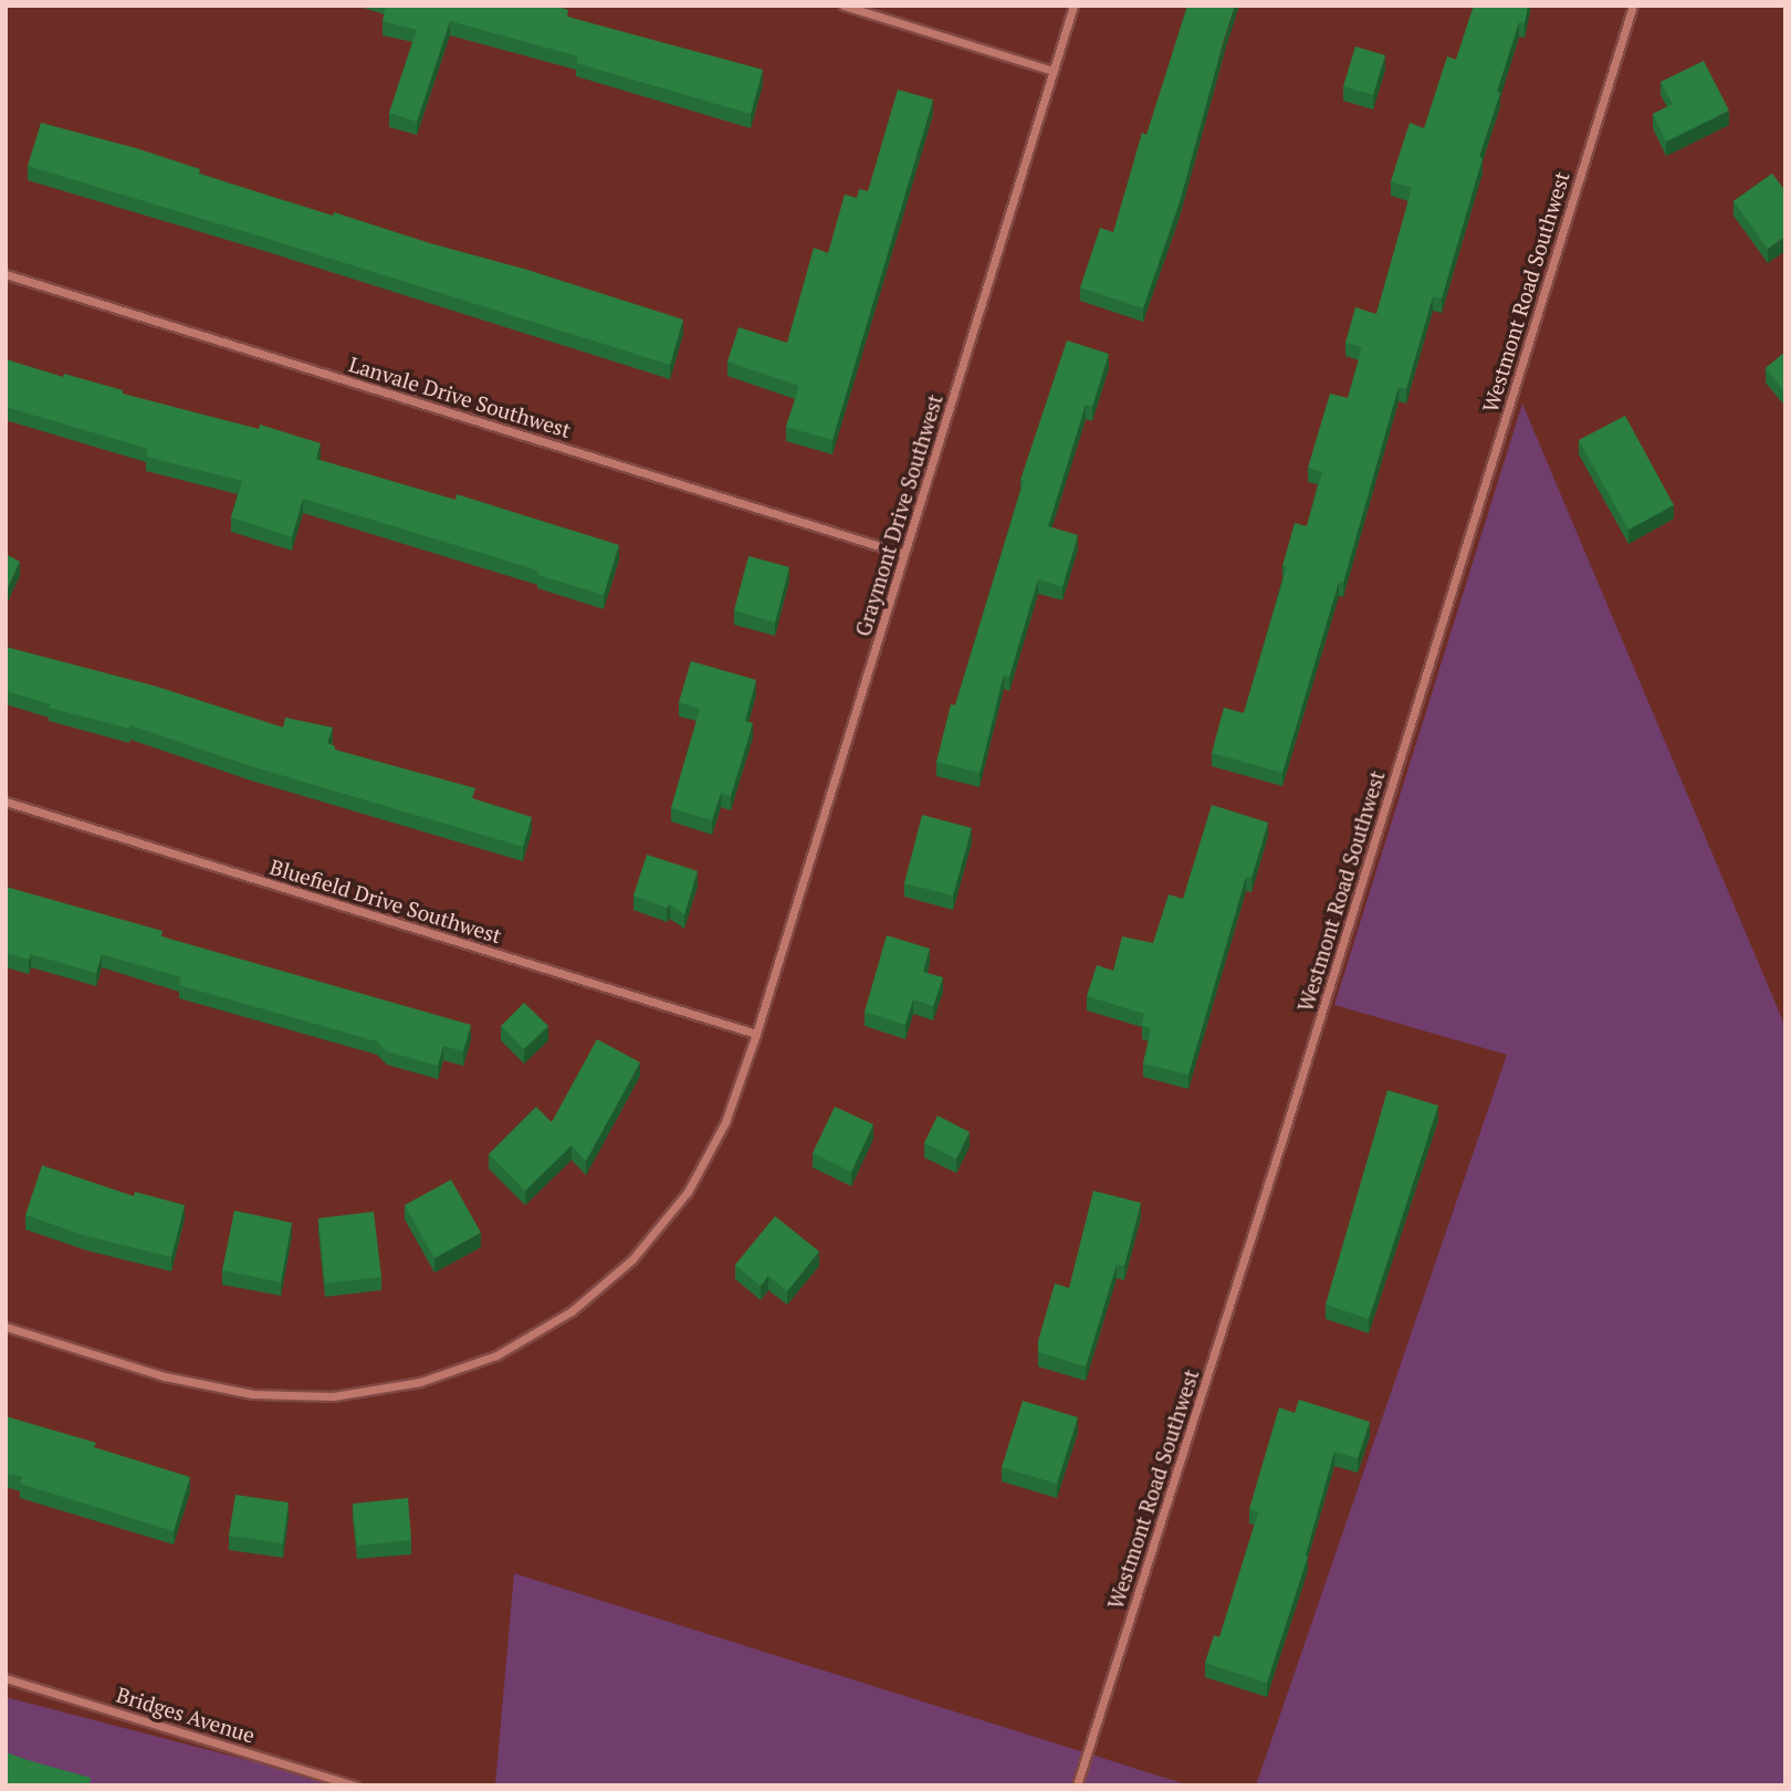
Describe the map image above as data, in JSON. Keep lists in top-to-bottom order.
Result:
{
  "streets": {
    "street": [
      "Westmont Road Southwest",
      "Lanvale Drive Southwest",
      "Graymont Drive Southwest",
      "Bluefield Drive Southwest",
      "Bridges Avenue"
    ]
  },
  "crossings": [
    ["Lanvale Drive Southwest", "Graymont Drive Southwest"],
    ["Graymont Drive Southwest", "Bluefield Drive Southwest"]
  ]
}
